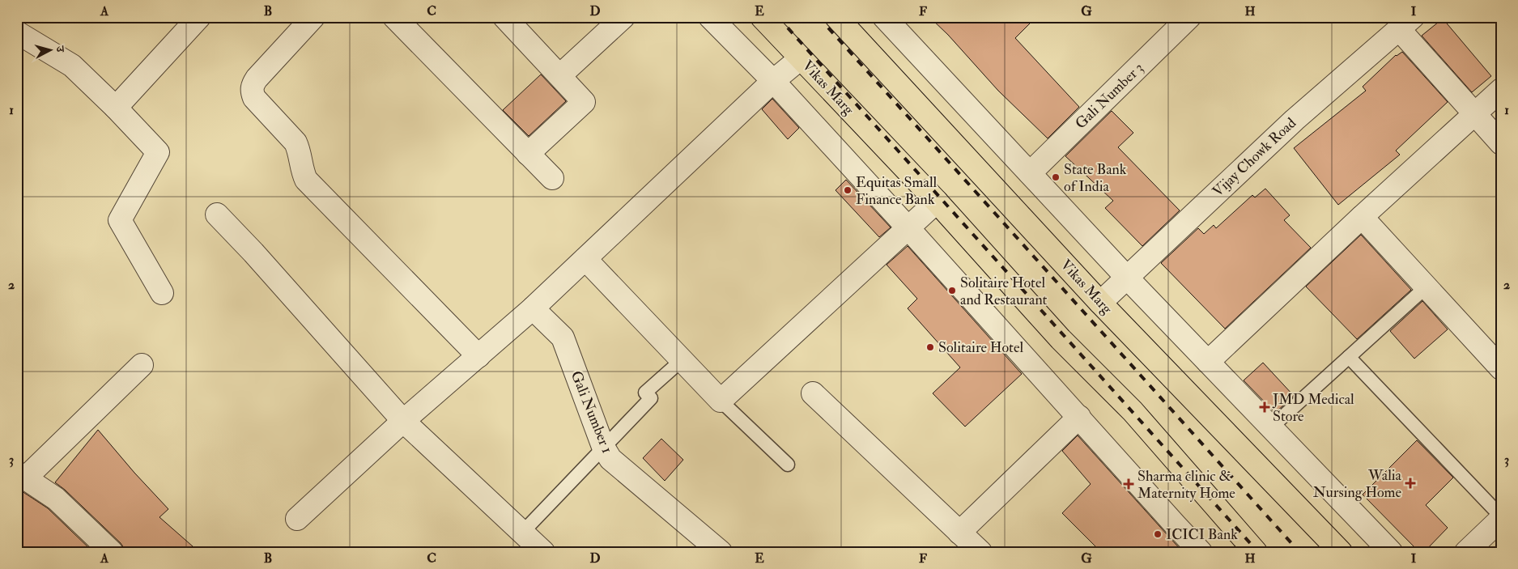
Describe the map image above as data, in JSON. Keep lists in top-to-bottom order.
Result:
{
  "streets": {
    "main road": ["Vikas Marg"],
    "street": ["Gali Number 3", "Vijay Chowk Road", "Gali Number 1"]
  },
  "crossings": [
    ["Vikas Marg", "Vijay Chowk Road"]
  ],
  "places": {
    "other": [
      "State Bank of India",
      "Equitas Small Finance Bank",
      "Solitaire Hotel and Restaurant",
      "Solitaire Hotel",
      "ICICI Bank"
    ],
    "health": ["JMD Medical Store", "Walia Nursing Home", "Sharma clinic & Maternity Home"]
  },
  "north": "right",
  "grid": {
    "columns": [
      "A",
      "B",
      "C",
      "D",
      "E",
      "F",
      "G",
      "H",
      "I"
    ],
    "rows": ["1", "2", "3"]
  }
}
